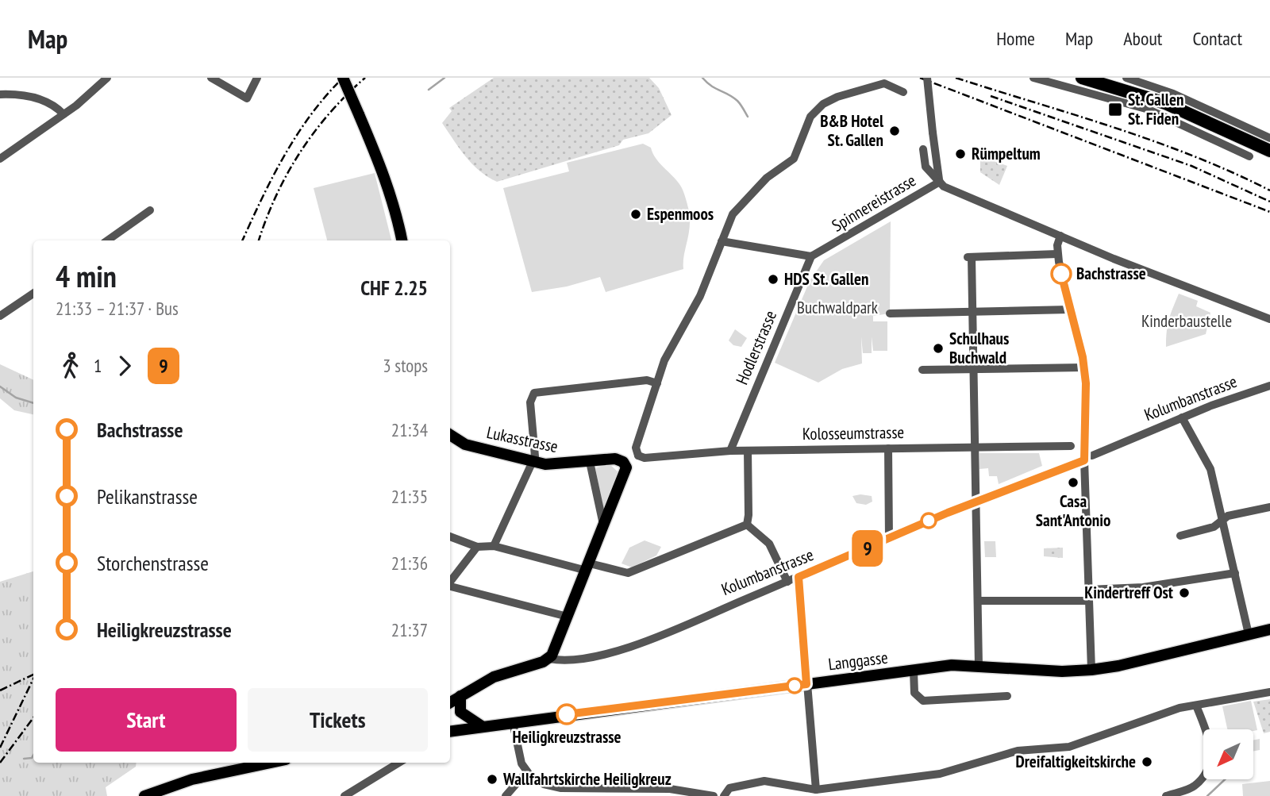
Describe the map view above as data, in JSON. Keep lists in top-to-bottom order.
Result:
{
  "streets": {
    "main road": ["Kolumbanstrasse", "Lukasstrasse", "Langgasse"],
    "street": ["Spinnereistrasse", "Hodlerstrasse", "Kolosseumstrasse"]
  },
  "crossings": [
    ["Spinnereistrasse", "Hodlerstrasse"],
    ["Hodlerstrasse", "Kolosseumstrasse"],
    ["Kolumbanstrasse", "Langgasse"]
  ],
  "parks": ["Buchwaldpark", "Kinderbaustelle"],
  "places": {
    "transit": ["St. Gallen St. Fiden"],
    "other": [
      "B&B Hotel St. Gallen",
      "Rümpeltum",
      "Espenmoos",
      "Bachstrasse",
      "HDS St. Gallen",
      "Schulhaus Buchwald",
      "Casa Sant'Antonio",
      "Kindertreff Ost",
      "Heiligkreuzstrasse",
      "Dreifaltigkeitskirche",
      "Wallfahrtskirche Heiligkreuz"
    ]
  },
  "lines": ["bus line 9"],
  "north": "bottom left",
  "page": {
    "header": "Map",
    "nav": [
      "Home",
      "Map",
      "About",
      "Contact"
    ],
    "on_map": "9",
    "heading": ["4 min", "21:33 – 21:37 · Bus", "CHF 2.25"],
    "legs": ["1", "9", "3 stops"],
    "list": [
      {
        "name": "Bachstrasse",
        "value": "21:34"
      },
      {
        "name": "Pelikanstrasse",
        "value": "21:35"
      },
      {
        "name": "Storchenstrasse",
        "value": "21:36"
      },
      {
        "name": "Heiligkreuzstrasse",
        "value": "21:37"
      }
    ],
    "buttons": ["Start", "Tickets"]
  }
}
